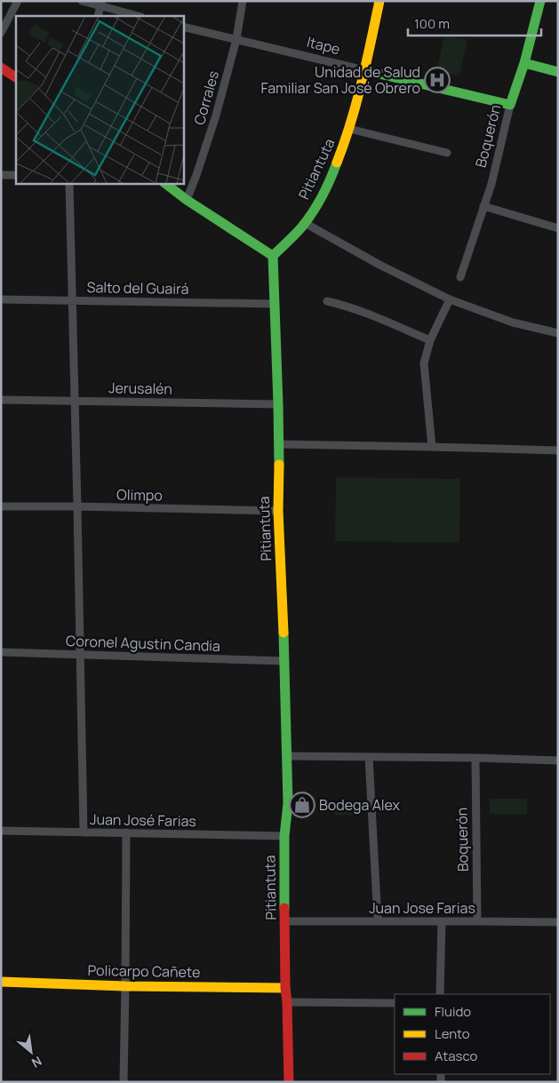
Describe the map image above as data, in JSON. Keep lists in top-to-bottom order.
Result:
{
  "streets": {
    "street": [
      "Itape",
      "Corrales",
      "Boquerón",
      "Pitiantuta",
      "Salto del Guairá",
      "Jerusalén",
      "Olimpo",
      "Coronel Agustin Candia",
      "Juan José Farias",
      "Juan Jose Farias",
      "Policarpo Cañete"
    ]
  },
  "crossings": [
    ["Itape", "Corrales"],
    ["Itape", "Boquerón"],
    ["Itape", "Pitiantuta"],
    ["Boquerón", "Juan Jose Farias"],
    ["Pitiantuta", "Salto del Guairá"],
    ["Pitiantuta", "Jerusalén"],
    ["Pitiantuta", "Olimpo"],
    ["Pitiantuta", "Coronel Agustin Candia"],
    ["Pitiantuta", "Juan José Farias"],
    ["Pitiantuta", "Juan Jose Farias"],
    ["Pitiantuta", "Policarpo Cañete"]
  ],
  "places": {
    "hospital": ["Unidad de Salud Familiar San José Obrero"],
    "shop": ["Bodega Alex"]
  },
  "legend": ["Fluido", "Lento", "Atasco"],
  "scale_bar": "100 m",
  "north": "bottom right"
}
